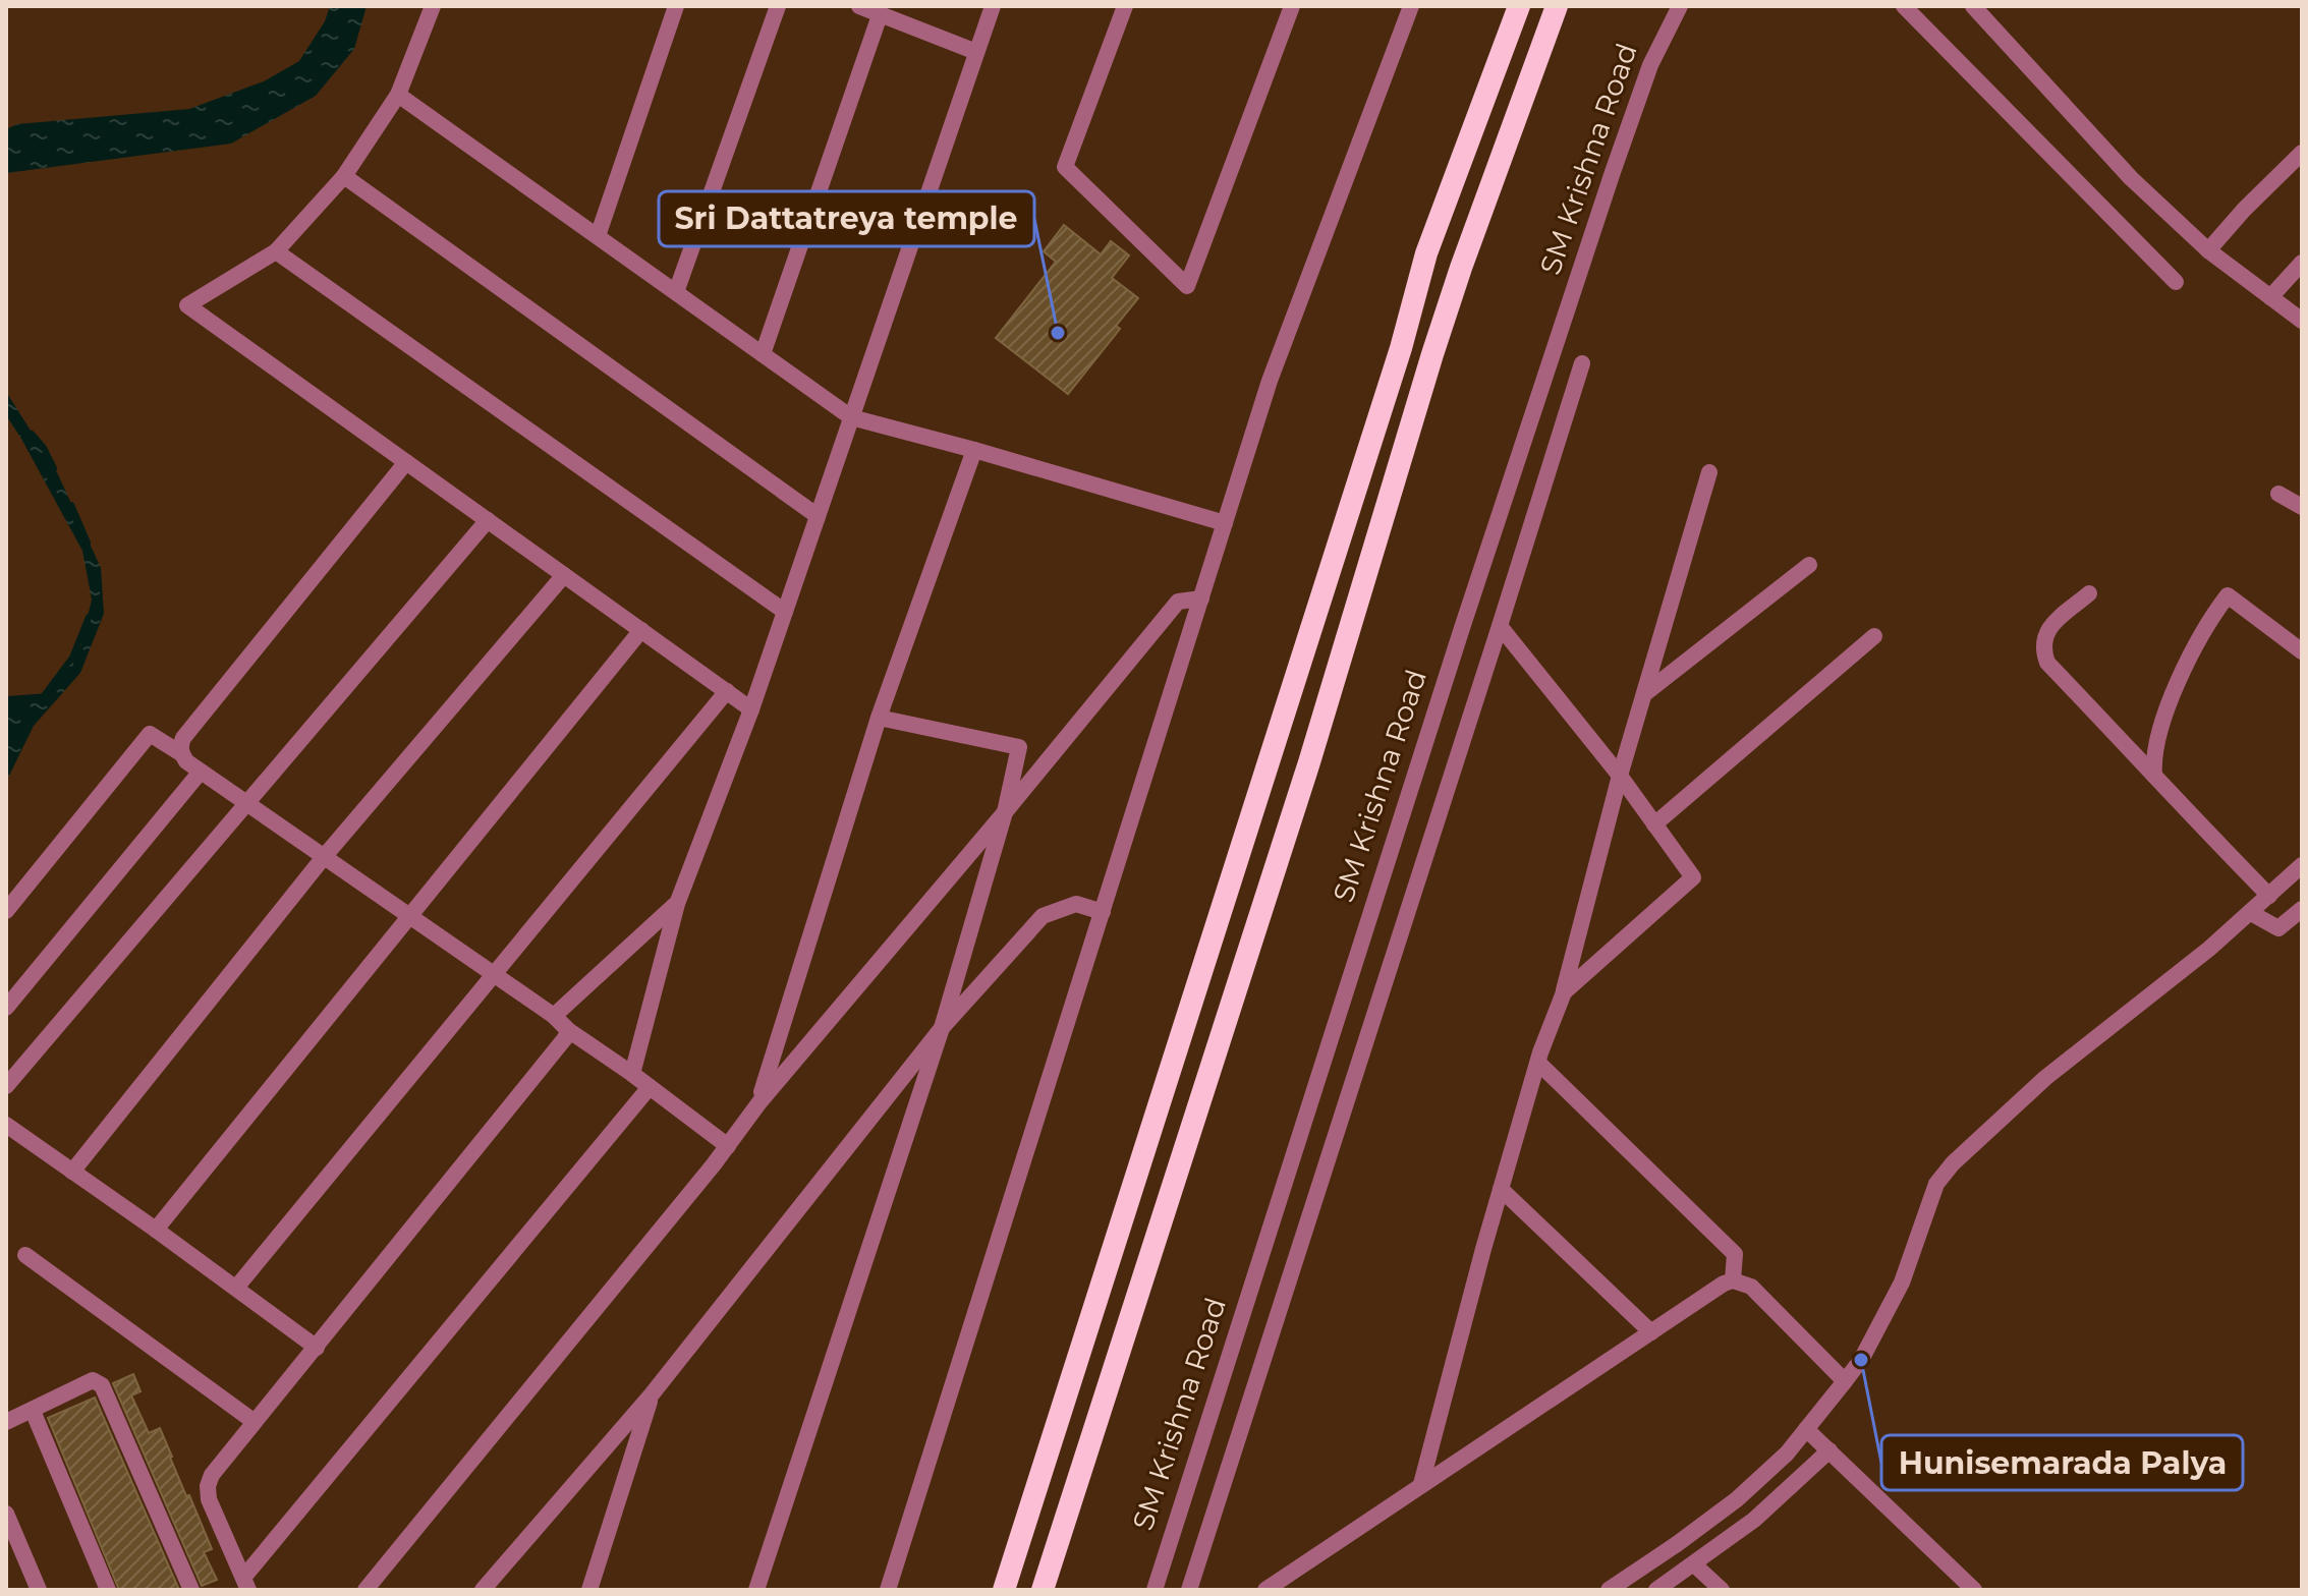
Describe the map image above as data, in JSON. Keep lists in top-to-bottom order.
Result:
{
  "streets": {
    "street": ["SM Krishna Road"]
  },
  "places": ["Sri Dattatreya temple", "Hunisemarada Palya"]
}
